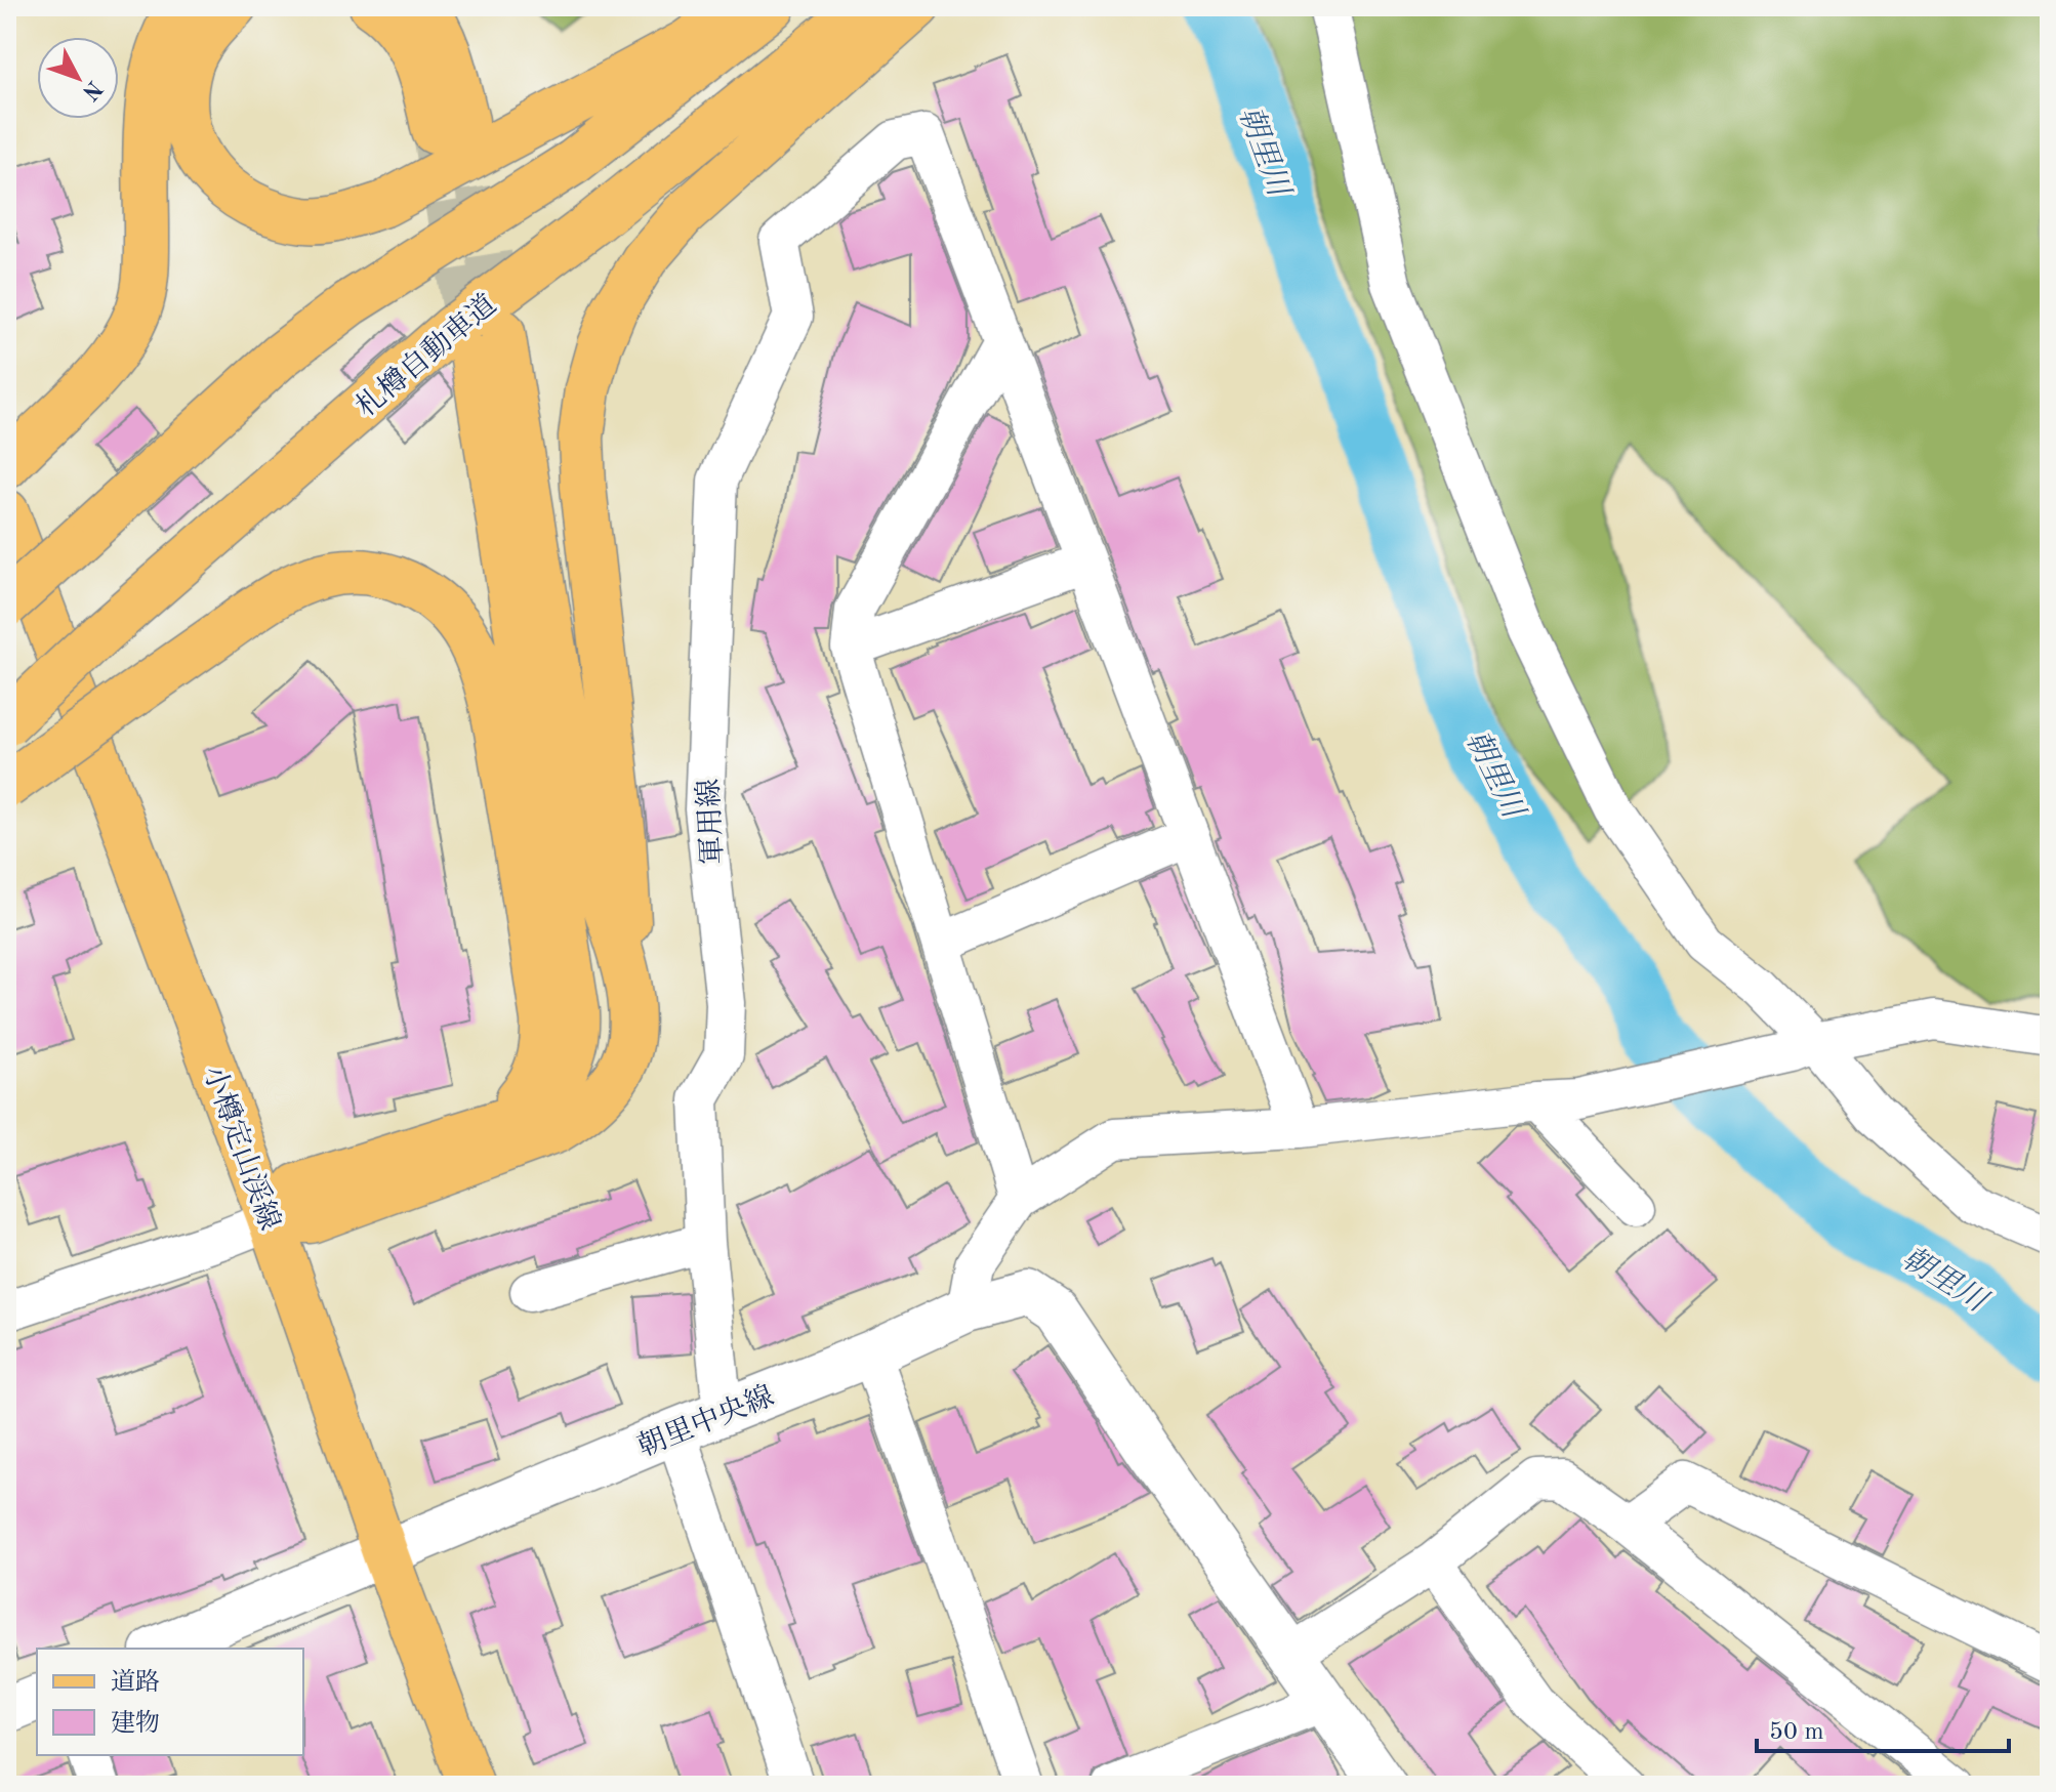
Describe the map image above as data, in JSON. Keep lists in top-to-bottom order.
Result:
{
  "streets": {
    "main road": ["札樽自動車道", "小樽定山渓線"],
    "street": ["軍用線", "朝里中央線"]
  },
  "crossings": [
    ["軍用線", "朝里中央線"],
    ["小樽定山渓線", "朝里中央線"]
  ],
  "water": ["朝里川"],
  "legend": ["道路", "建物"],
  "scale_bar": "50 m",
  "north": "bottom right"
}
